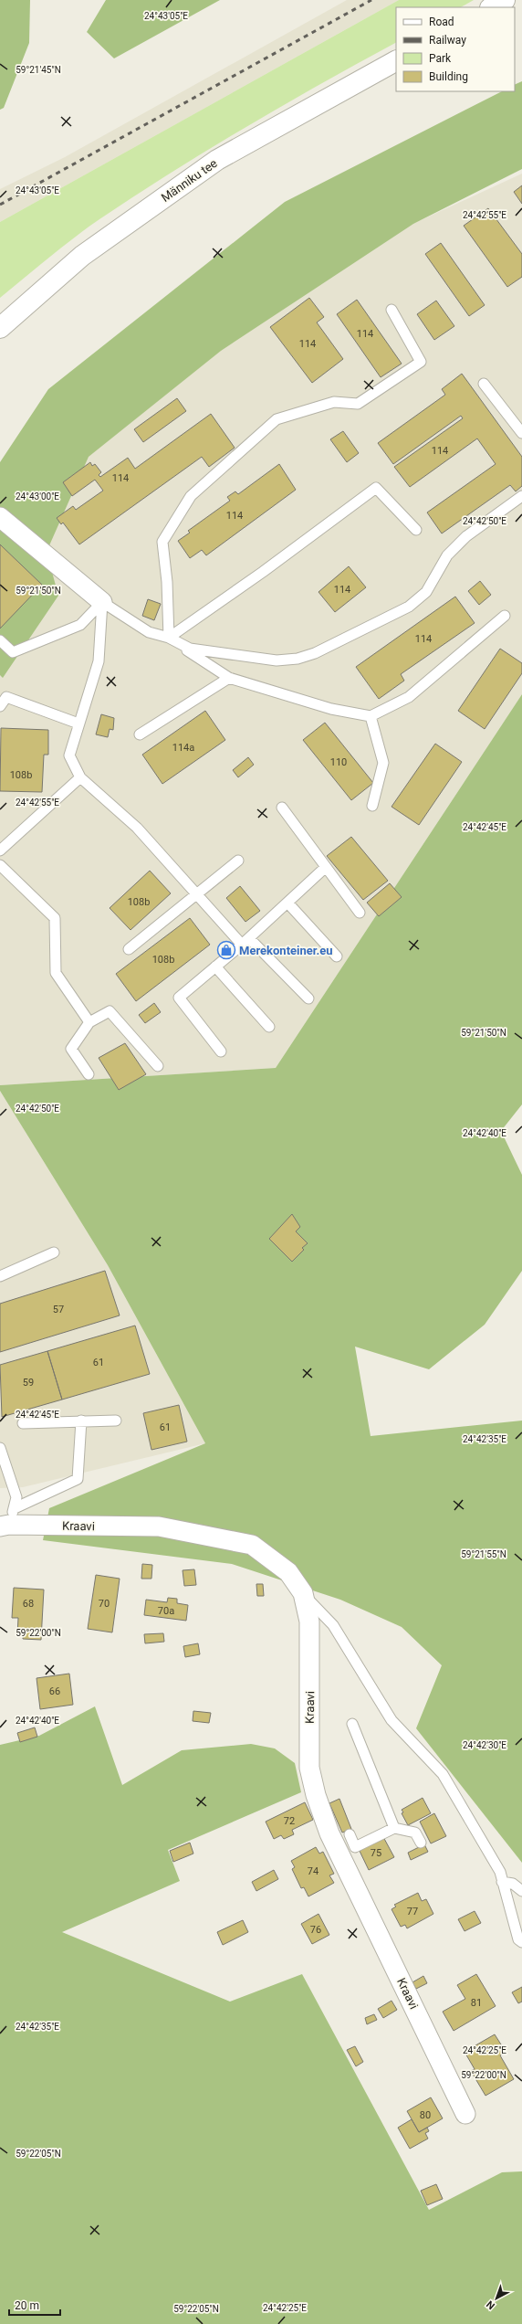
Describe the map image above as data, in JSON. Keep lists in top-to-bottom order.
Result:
{
  "streets": {
    "street": ["Männiku tee", "Kraavi"]
  },
  "places": {
    "shop": ["Merekonteiner.eu"]
  },
  "house_numbers": [
    "114",
    "114",
    "114",
    "114",
    "114",
    "114",
    "114",
    "114a",
    "110",
    "108b",
    "108b",
    "108b",
    "57",
    "61",
    "59",
    "61",
    "68",
    "70",
    "70a",
    "66",
    "72",
    "75",
    "74",
    "77",
    "76",
    "81",
    "80"
  ],
  "legend": [
    "Road",
    "Railway",
    "Park",
    "Building"
  ],
  "scale_bar": "20 m",
  "north": "bottom left",
  "coordinates": [
    "24°43'05\"E",
    "59°21'45\"N",
    "24°42'55\"E",
    "24°43'00\"E",
    "24°42'50\"E",
    "59°21'50\"N",
    "24°42'45\"E",
    "24°42'40\"E",
    "24°42'35\"E",
    "59°21'55\"N",
    "59°22'00\"N",
    "24°42'30\"E",
    "24°42'25\"E",
    "59°22'05\"N"
  ]
}
